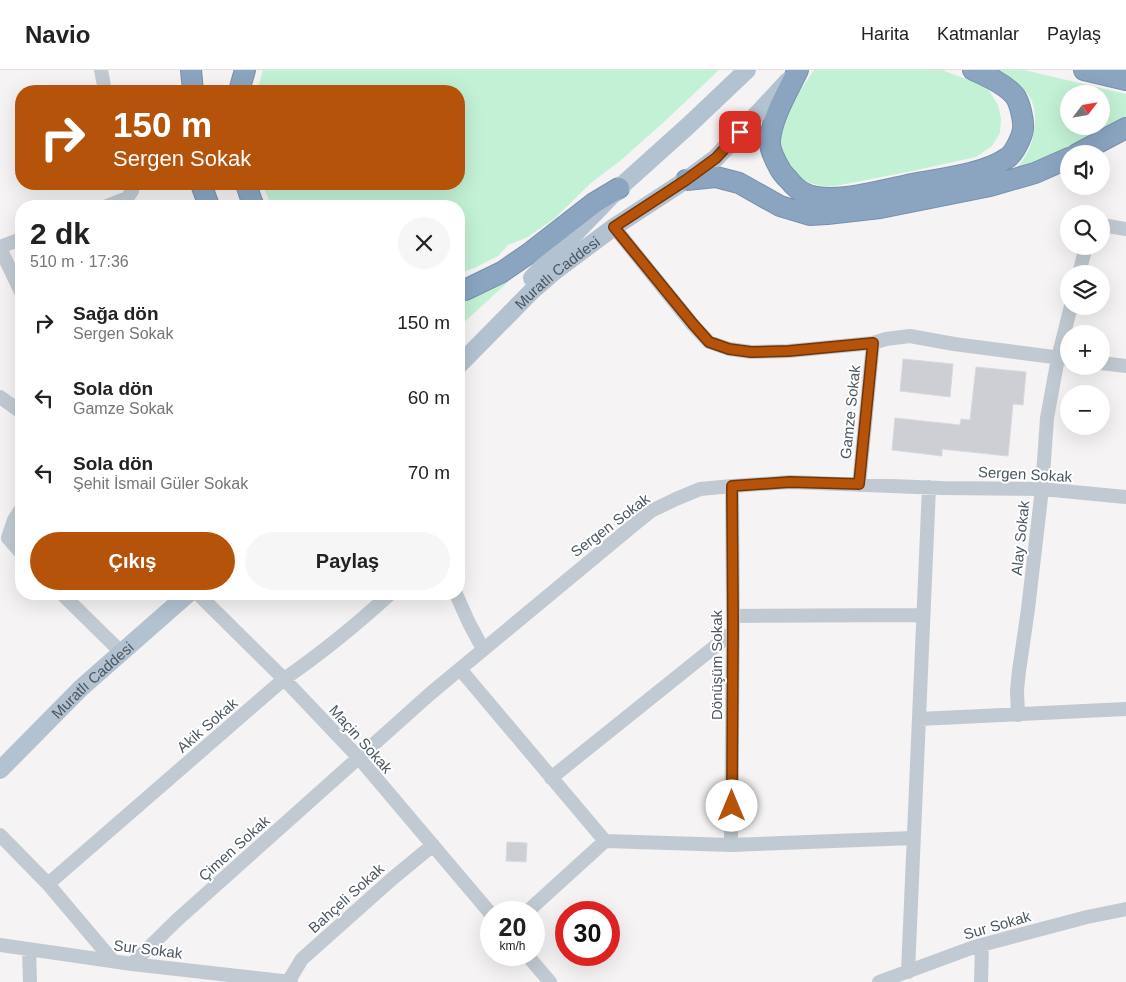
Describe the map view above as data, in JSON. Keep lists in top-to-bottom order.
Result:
{
  "streets": {
    "main road": ["Muratlı Caddesi"],
    "street": [
      "Gamze Sokak",
      "Sergen Sokak",
      "Alay Sokak",
      "Dönüşüm Sokak",
      "Akik Sokak",
      "Maçin Sokak",
      "Çimen Sokak",
      "Bahçeli Sokak",
      "Sur Sokak"
    ]
  },
  "crossings": [
    ["Gamze Sokak", "Sergen Sokak"],
    ["Sergen Sokak", "Alay Sokak"],
    ["Sergen Sokak", "Dönüşüm Sokak"],
    ["Sergen Sokak", "Maçin Sokak"],
    ["Sergen Sokak", "Çimen Sokak"],
    ["Akik Sokak", "Maçin Sokak"],
    ["Maçin Sokak", "Çimen Sokak"],
    ["Maçin Sokak", "Bahçeli Sokak"],
    ["Çimen Sokak", "Sur Sokak"],
    ["Bahçeli Sokak", "Sur Sokak"]
  ],
  "north": "top right",
  "page": {
    "header": "Navio",
    "nav": ["Harita", "Katmanlar", "Paylaş"],
    "map_buttons": ["+", "−"],
    "turn": ["150 m", "Sergen Sokak"],
    "heading": ["2 dk", "510 m · 17:36"],
    "list": [
      {
        "name": "Sağa dön",
        "note": "Sergen Sokak",
        "value": "150 m"
      },
      {
        "name": "Sola dön",
        "note": "Gamze Sokak",
        "value": "60 m"
      },
      {
        "name": "Sola dön",
        "note": "Şehit İsmail Güler Sokak",
        "value": "70 m"
      }
    ],
    "buttons": ["Çıkış", "Paylaş"],
    "speed": "20 km/h",
    "limit": "30"
  }
}
